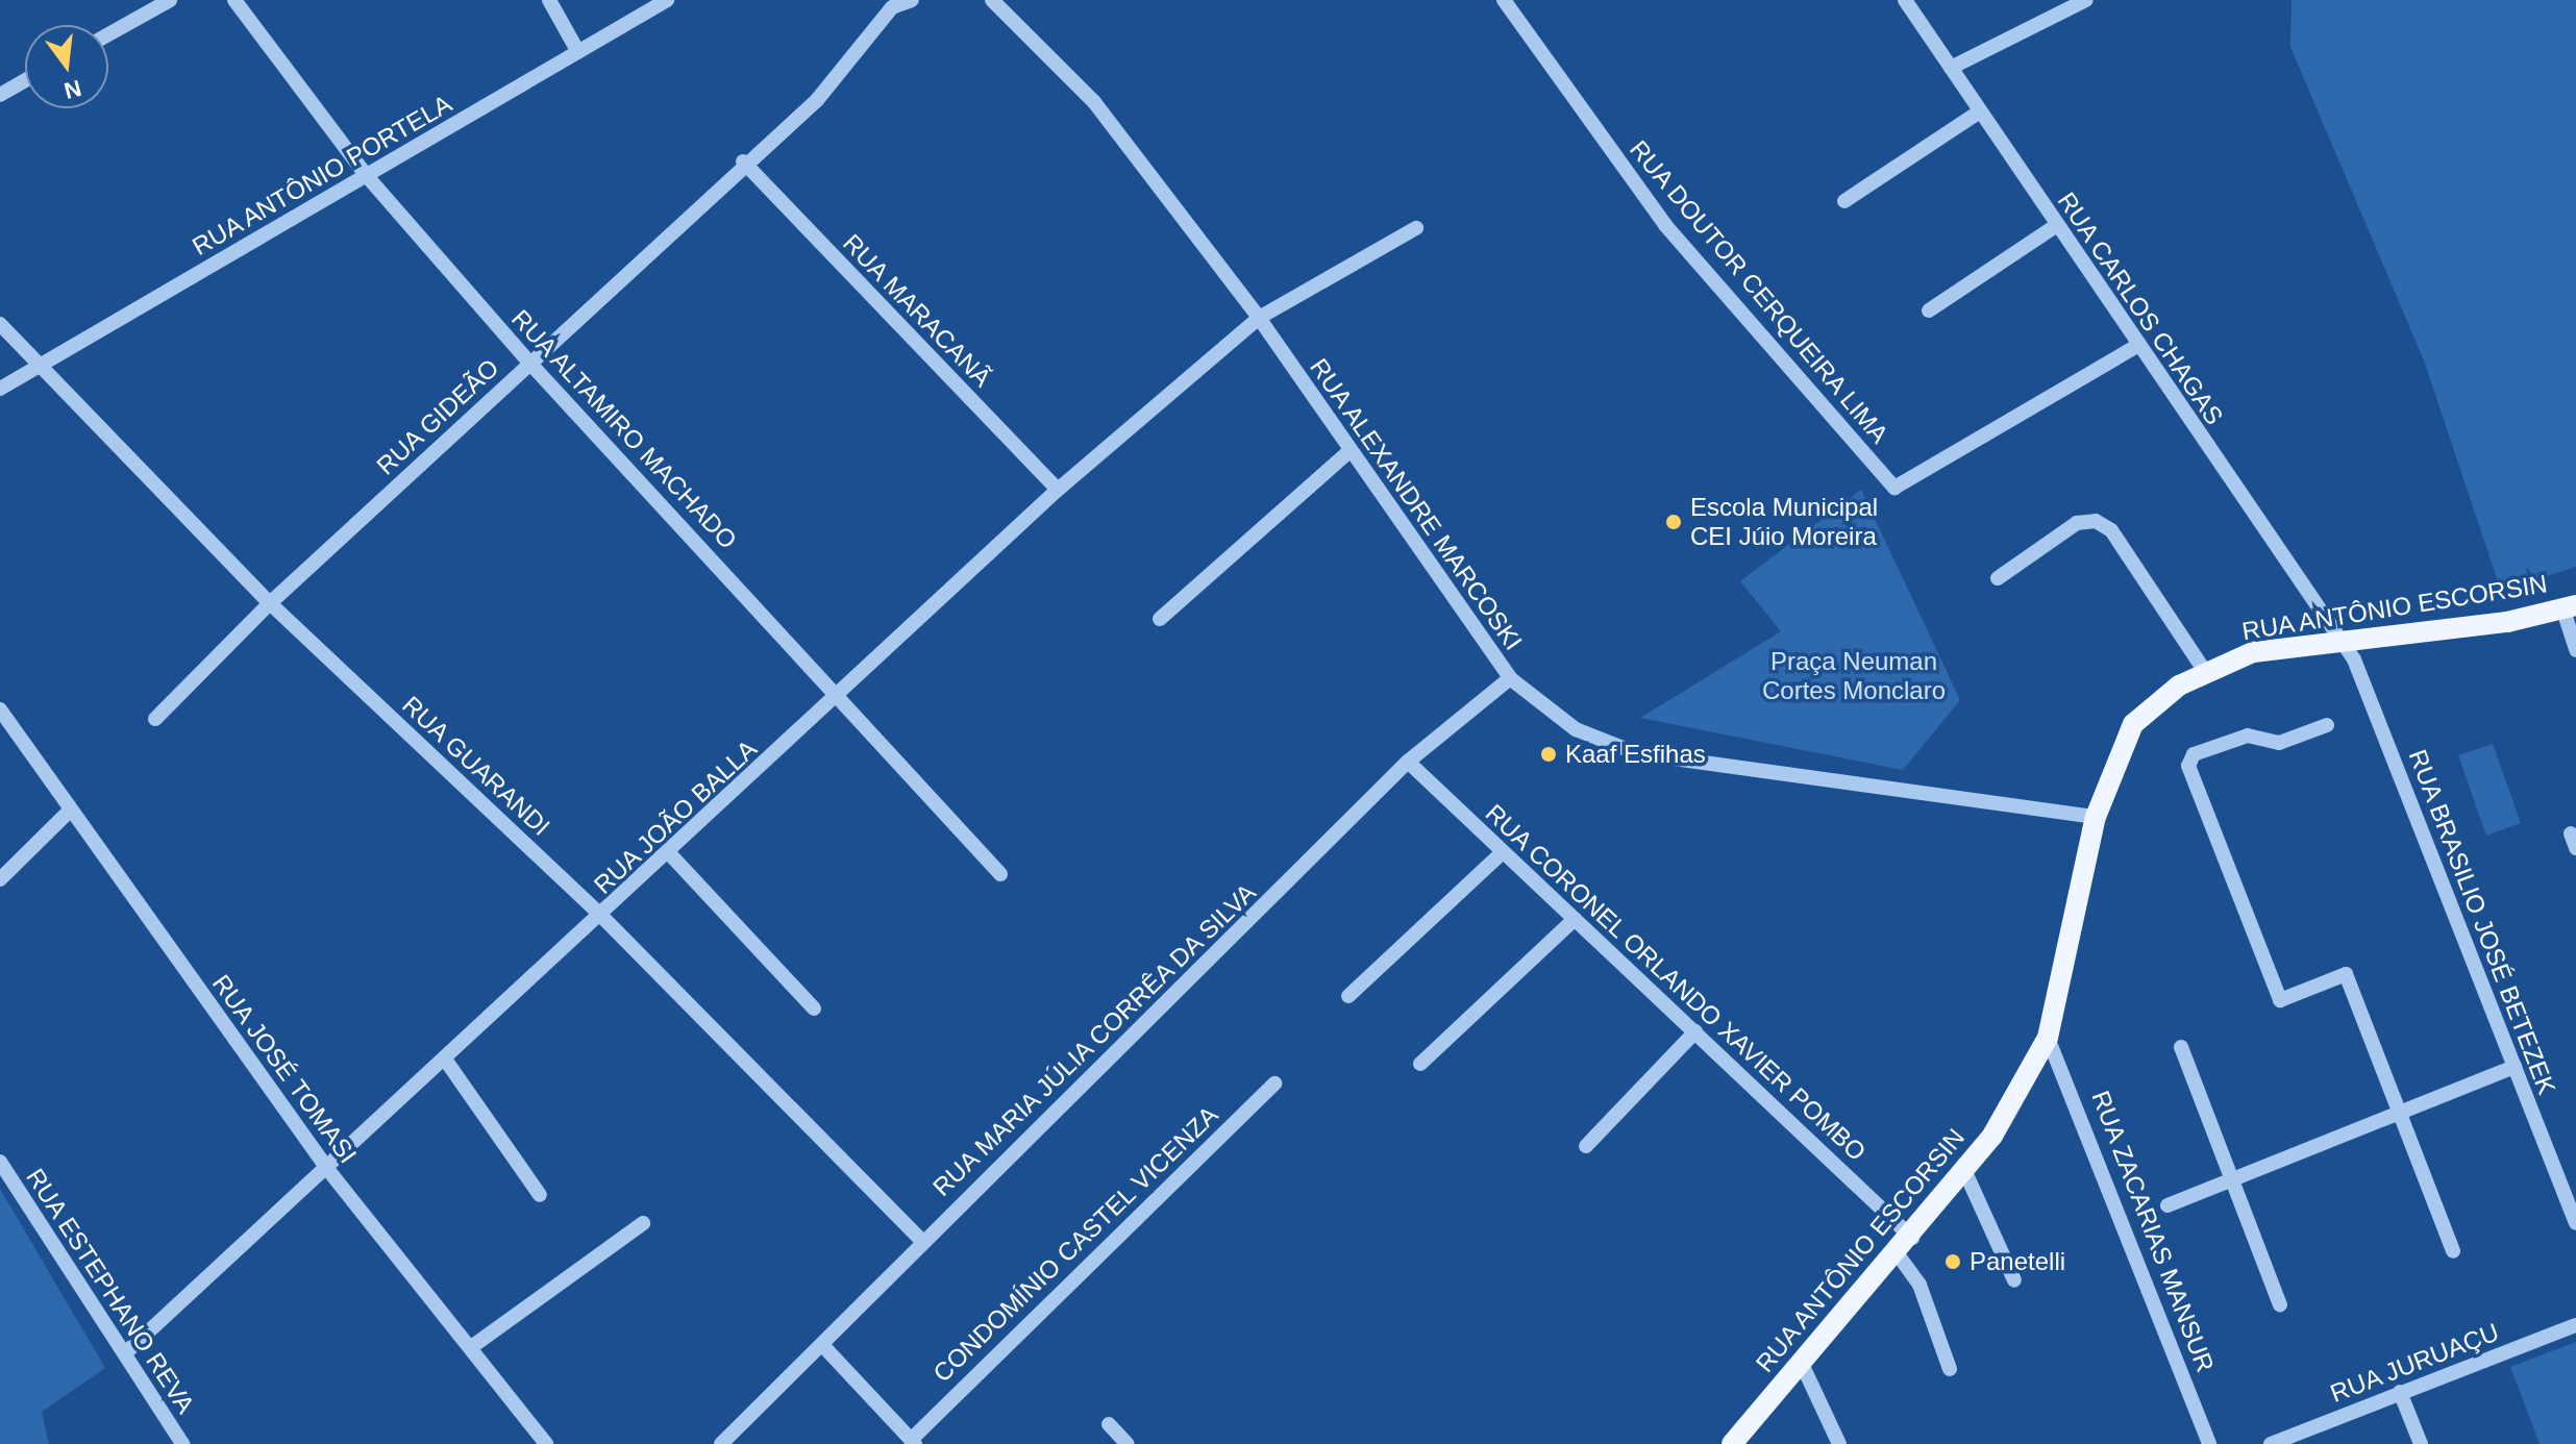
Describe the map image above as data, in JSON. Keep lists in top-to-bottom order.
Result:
{
  "streets": {
    "main road": ["RUA ANTÔNIO ESCORSIN"],
    "street": [
      "RUA ANTÔNIO PORTELA",
      "RUA DOUTOR CERQUEIRA LIMA",
      "RUA CARLOS CHAGAS",
      "RUA MARACANÃ",
      "RUA GIDEÃO",
      "RUA ALTAMIRO MACHADO",
      "RUA ALEXANDRE MARCOSKI",
      "RUA GUARANDI",
      "RUA JOÃO BALLA",
      "RUA BRASILIO JOSÉ BETEZEK",
      "RUA CORONEL ORLANDO XAVIER POMBO",
      "RUA MARIA JÚLIA CORRÊA DA SILVA",
      "RUA JOSÉ TOMASI",
      "RUA ZACARIAS MANSUR",
      "CONDOMÍNIO CASTEL VICENZA",
      "RUA ESTEPHANO REVA",
      "RUA JURUAÇU"
    ]
  },
  "crossings": [
    ["RUA ANTÔNIO PORTELA", "RUA ALTAMIRO MACHADO"],
    ["RUA ANTÔNIO PORTELA", "RUA GUARANDI"],
    ["RUA DOUTOR CERQUEIRA LIMA", "RUA CARLOS CHAGAS"],
    ["RUA CARLOS CHAGAS", "RUA ANTÔNIO ESCORSIN"],
    ["RUA CARLOS CHAGAS", "RUA BRASILIO JOSÉ BETEZEK"],
    ["RUA MARACANÃ", "RUA GIDEÃO"],
    ["RUA MARACANÃ", "RUA JOÃO BALLA"],
    ["RUA GIDEÃO", "RUA ALTAMIRO MACHADO"],
    ["RUA GIDEÃO", "RUA GUARANDI"],
    ["RUA ALTAMIRO MACHADO", "RUA JOÃO BALLA"],
    ["RUA ALEXANDRE MARCOSKI", "RUA ANTÔNIO ESCORSIN"],
    ["RUA ALEXANDRE MARCOSKI", "RUA JOÃO BALLA"],
    ["RUA ALEXANDRE MARCOSKI", "RUA MARIA JÚLIA CORRÊA DA SILVA"],
    ["RUA ANTÔNIO ESCORSIN", "RUA BRASILIO JOSÉ BETEZEK"],
    ["RUA ANTÔNIO ESCORSIN", "RUA CORONEL ORLANDO XAVIER POMBO"],
    ["RUA ANTÔNIO ESCORSIN", "RUA ZACARIAS MANSUR"],
    ["RUA GUARANDI", "RUA JOÃO BALLA"],
    ["RUA GUARANDI", "RUA MARIA JÚLIA CORRÊA DA SILVA"],
    ["RUA JOÃO BALLA", "RUA JOSÉ TOMASI"],
    ["RUA JOÃO BALLA", "RUA ESTEPHANO REVA"],
    ["RUA CORONEL ORLANDO XAVIER POMBO", "RUA MARIA JÚLIA CORRÊA DA SILVA"]
  ],
  "parks": ["Praça Neuman Cortes Monclaro"],
  "places": ["Escola Municipal CEI Júio Moreira", "Kaaf Esfihas", "Panetelli"],
  "north": "bottom"
}
